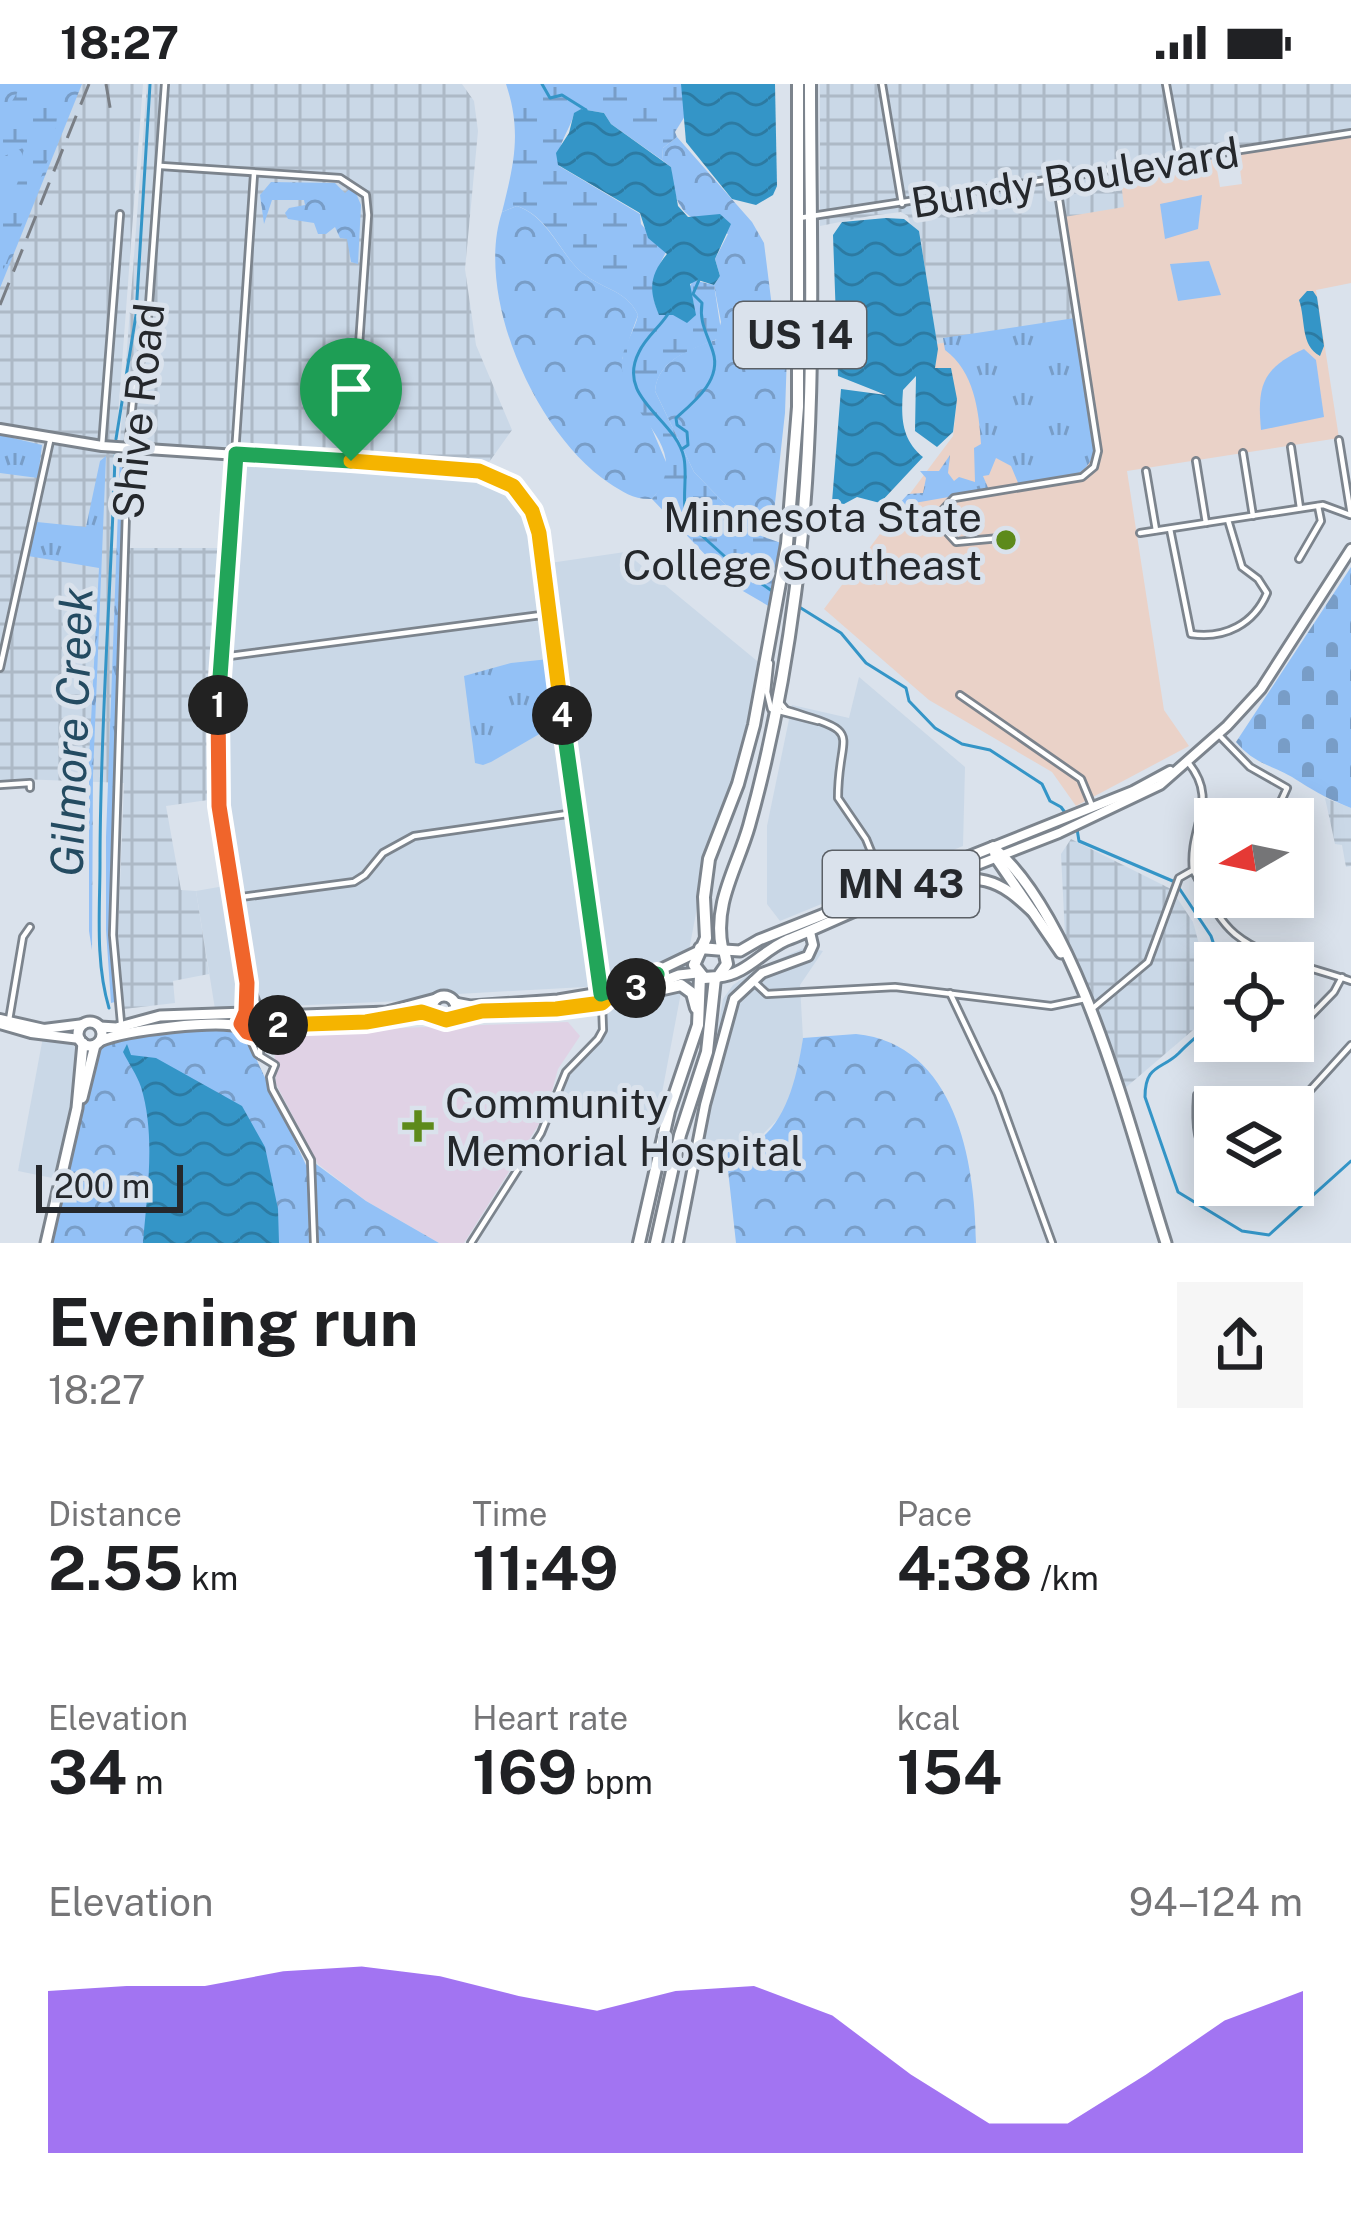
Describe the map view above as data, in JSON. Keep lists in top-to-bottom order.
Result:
{
  "streets": {
    "highway": ["US 14"],
    "main road": ["MN 43"],
    "street": ["Bundy Boulevard", "Shive Road"]
  },
  "crossings": [
    ["Bundy Boulevard", "US 14"],
    ["US 14", "MN 43"]
  ],
  "water": ["Gilmore Creek"],
  "places": {
    "other": ["Minnesota State College Southeast"],
    "health": ["Community Memorial Hospital"]
  },
  "scale_bar": "200 m",
  "north": "left",
  "page": {
    "status": "18:27",
    "pins": [
      "1",
      "4",
      "3",
      "2"
    ],
    "scale": "200 m",
    "heading": ["Evening run", "18:27"],
    "stats": [
      ["Distance", "2.55 km"],
      ["Time", "11:49"],
      ["Pace", "4:38 /km"],
      ["Elevation", "34 m"],
      ["Heart rate", "169 bpm"],
      ["kcal", "154"]
    ],
    "chart": ["Elevation", "94–124 m"]
  }
}
